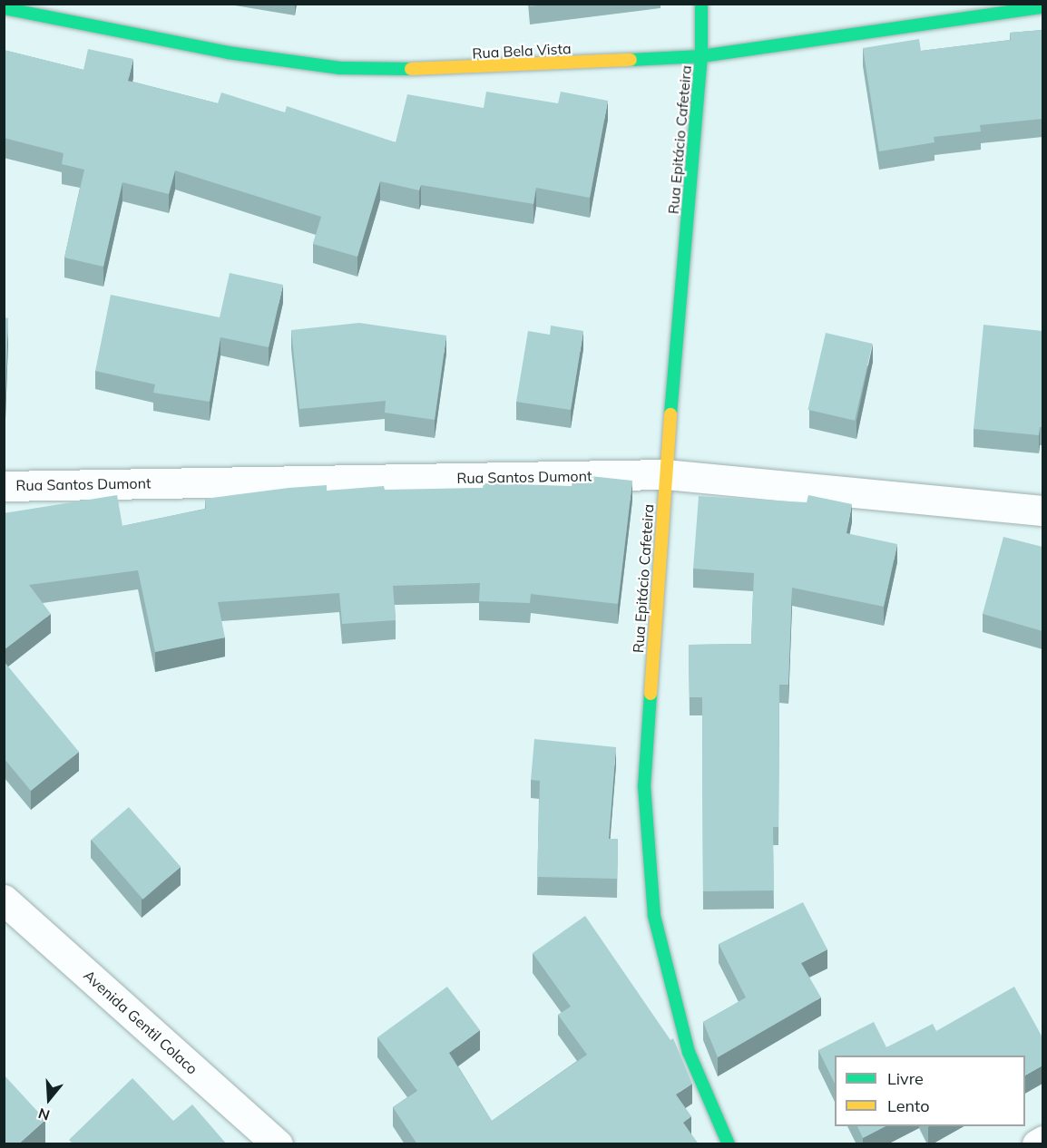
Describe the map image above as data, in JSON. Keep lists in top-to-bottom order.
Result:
{
  "streets": {
    "street": [
      "Rua Bela Vista",
      "Rua Epitácio Cafeteira",
      "Rua Santos Dumont",
      "Avenida Gentil Colaco"
    ]
  },
  "crossings": [
    ["Rua Bela Vista", "Rua Epitácio Cafeteira"],
    ["Rua Epitácio Cafeteira", "Rua Santos Dumont"]
  ],
  "legend": ["Livre", "Lento"],
  "north": "bottom"
}
